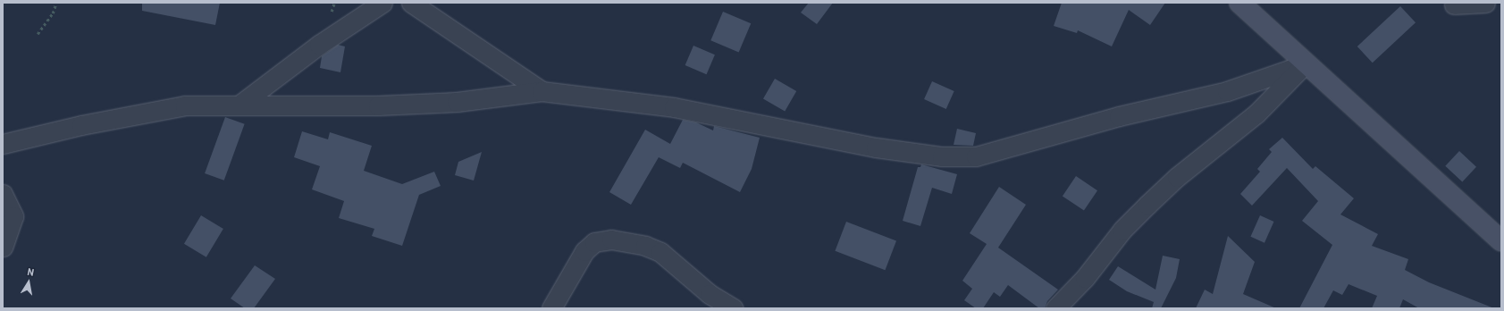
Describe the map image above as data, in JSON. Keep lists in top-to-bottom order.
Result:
{
  "north": "top"
}
